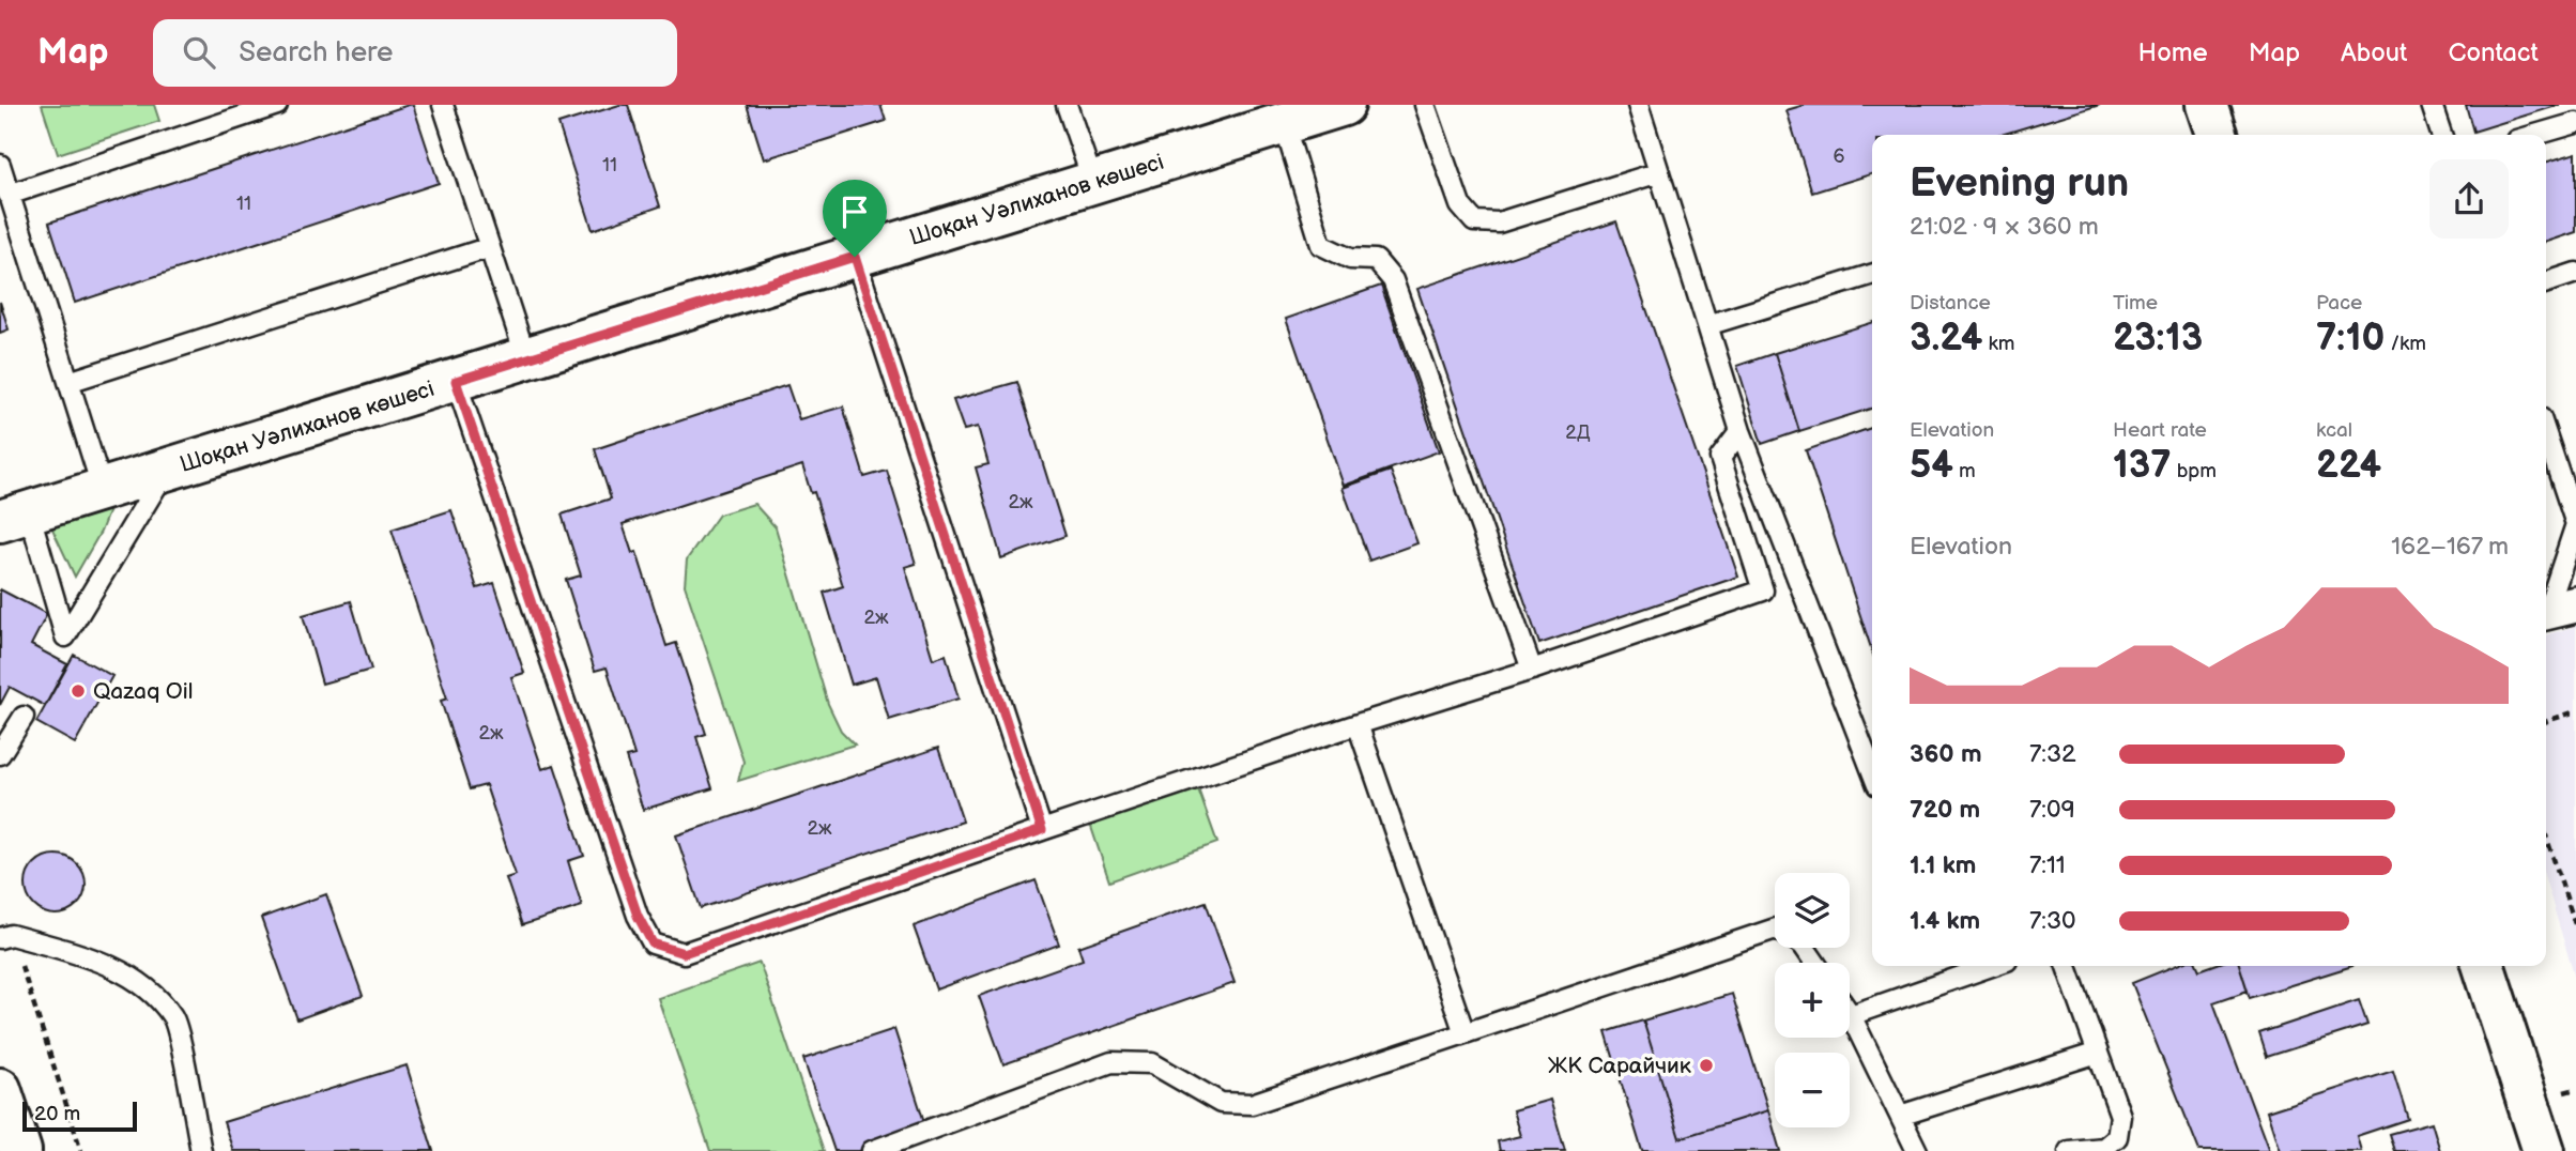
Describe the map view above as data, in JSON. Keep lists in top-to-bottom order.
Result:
{
  "streets": {
    "street": ["Шоқан Уәлиханов көшесі"]
  },
  "places": ["Qazaq Oil", "ЖК Сарайчик"],
  "house_numbers": [
    "6",
    "11",
    "11",
    "2Д",
    "2ж",
    "2ж",
    "2ж",
    "2ж"
  ],
  "scale_bar": "20 m",
  "page": {
    "header": "Map",
    "search": "Search here",
    "nav": [
      "Home",
      "Map",
      "About",
      "Contact"
    ],
    "heading": ["Evening run", "21:02 · 9 × 360 m"],
    "stats": [
      ["Distance", "3.24 km"],
      ["Time", "23:13"],
      ["Pace", "7:10 /km"],
      ["Elevation", "54 m"],
      ["Heart rate", "137 bpm"],
      ["kcal", "224"]
    ],
    "chart": ["Elevation", "162–167 m"],
    "list": [
      {
        "name": "360 m",
        "note": "7:32"
      },
      {
        "name": "720 m",
        "note": "7:09"
      },
      {
        "name": "1.1 km",
        "note": "7:11"
      },
      {
        "name": "1.4 km",
        "note": "7:30"
      }
    ],
    "map_buttons": ["+", "−"],
    "scale": "20 m"
  }
}
